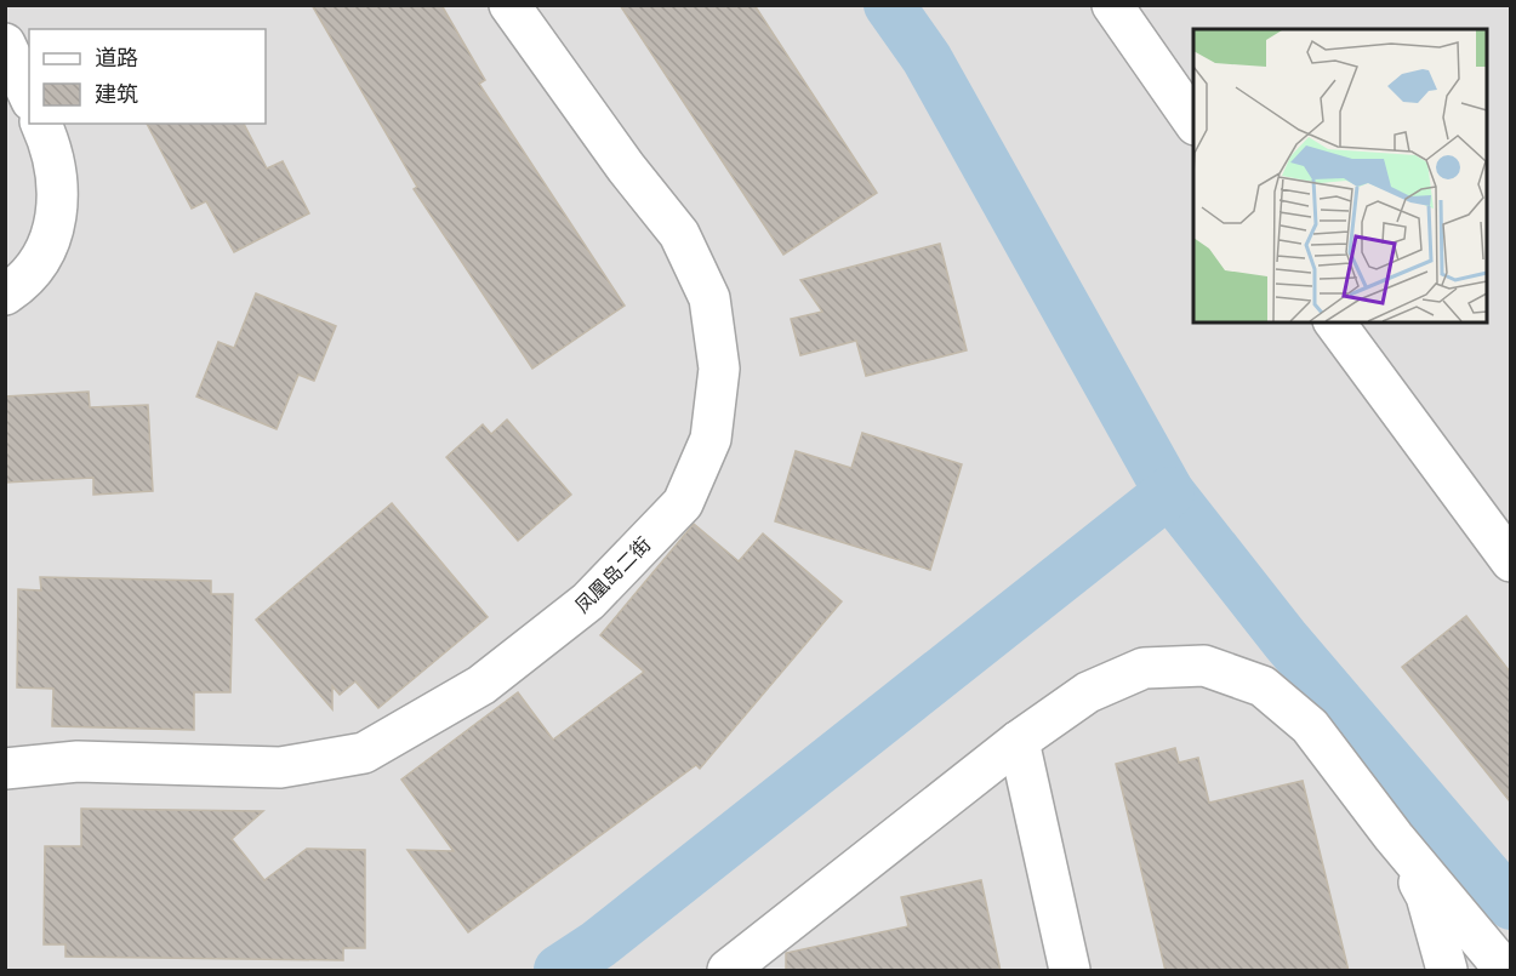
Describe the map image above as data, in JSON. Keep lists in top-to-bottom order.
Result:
{
  "streets": {
    "lane": ["凤凰岛二街"]
  },
  "legend": ["道路", "建筑"]
}
